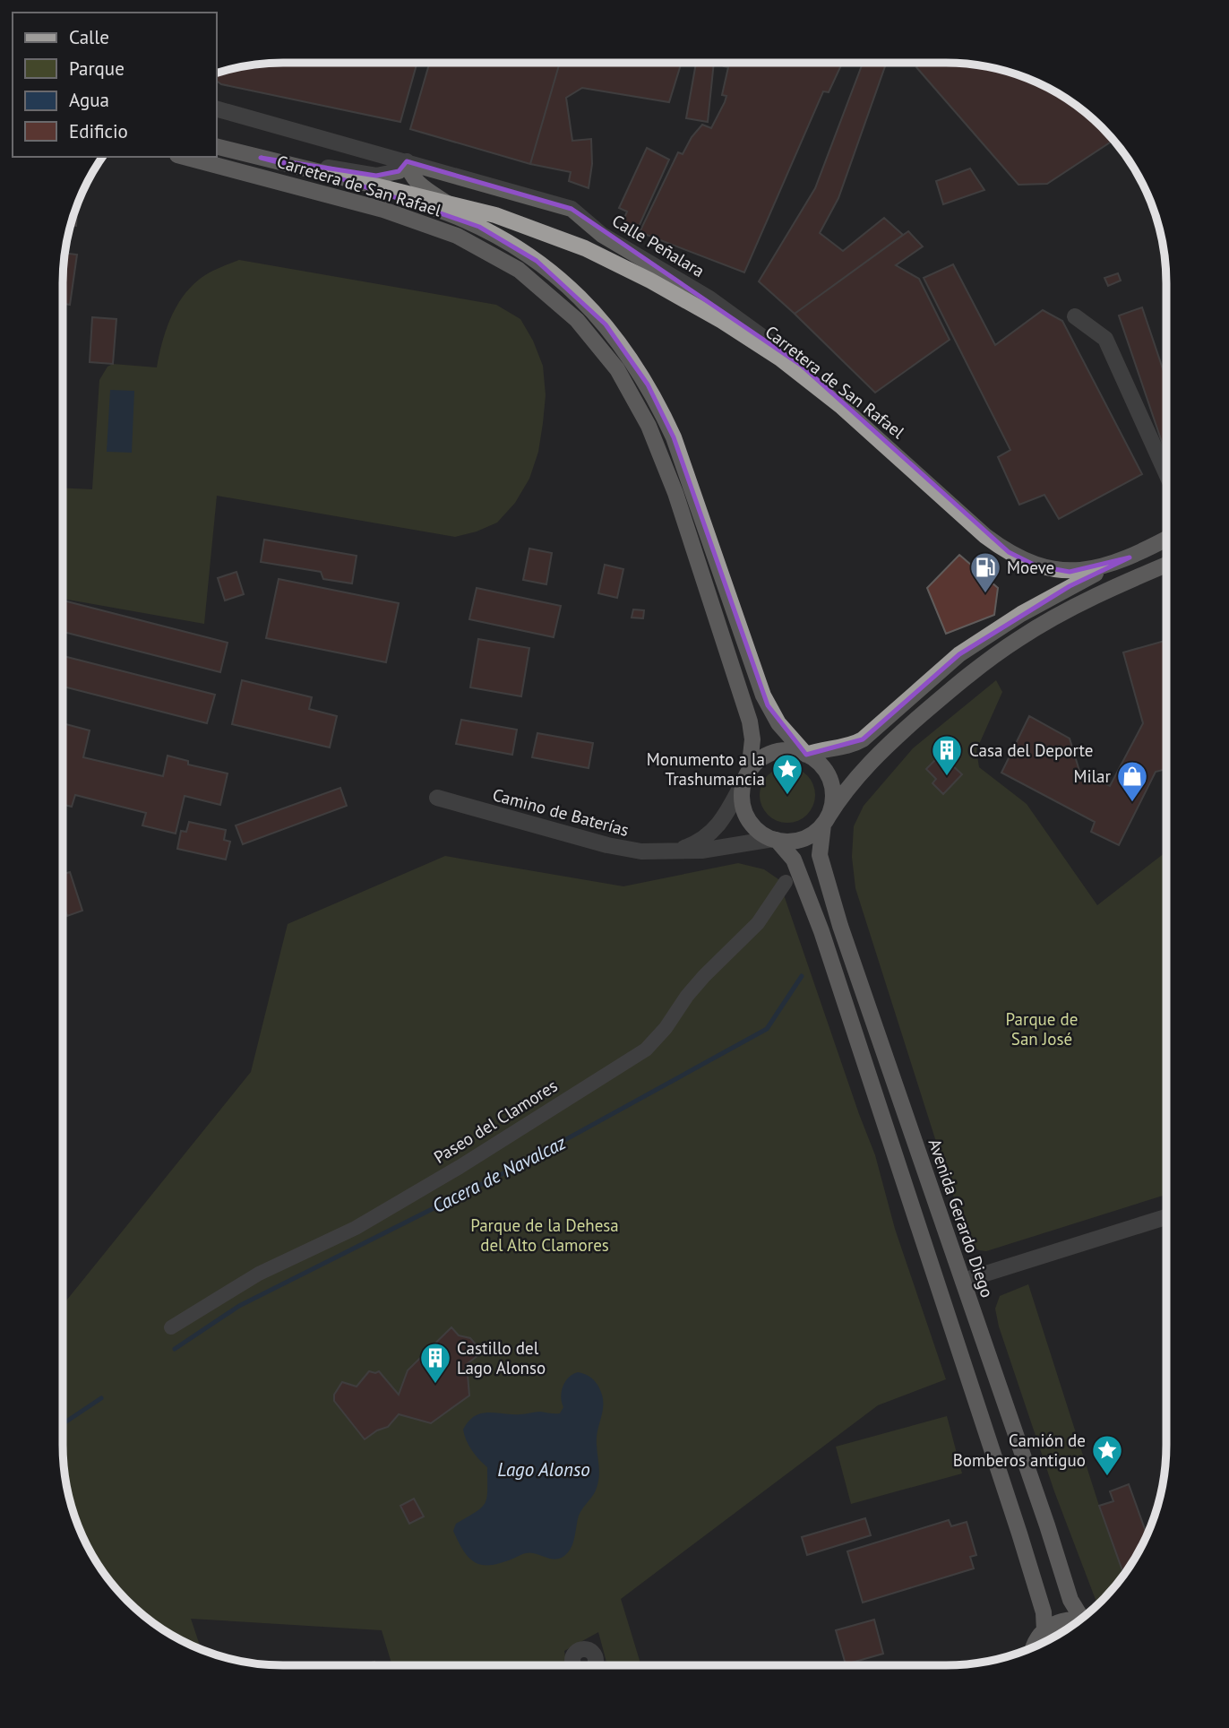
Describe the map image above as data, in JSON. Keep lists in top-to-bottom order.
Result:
{
  "streets": {
    "main road": ["Carretera de San Rafael", "Avenida Gerardo Diego"],
    "street": ["Calle Peñalara", "Camino de Baterías", "Paseo del Clamores"]
  },
  "crossings": [
    ["Carretera de San Rafael", "Calle Peñalara"],
    ["Carretera de San Rafael", "Camino de Baterías"],
    ["Carretera de San Rafael", "Avenida Gerardo Diego"],
    ["Camino de Baterías", "Avenida Gerardo Diego"]
  ],
  "water": ["Cacera de Navalcaz", "Lago Alonso"],
  "parks": ["Parque de San José", "Parque de la Dehesa del Alto Clamores"],
  "places": {
    "fuel station": ["Moeve"],
    "building": ["Casa del Deporte", "Castillo del Lago Alonso"],
    "place": ["Monumento a la Trashumancia", "Camión de Bomberos antiguo"],
    "shop": ["Milar"]
  },
  "legend": [
    "Calle",
    "Parque",
    "Agua",
    "Edificio"
  ]
}
